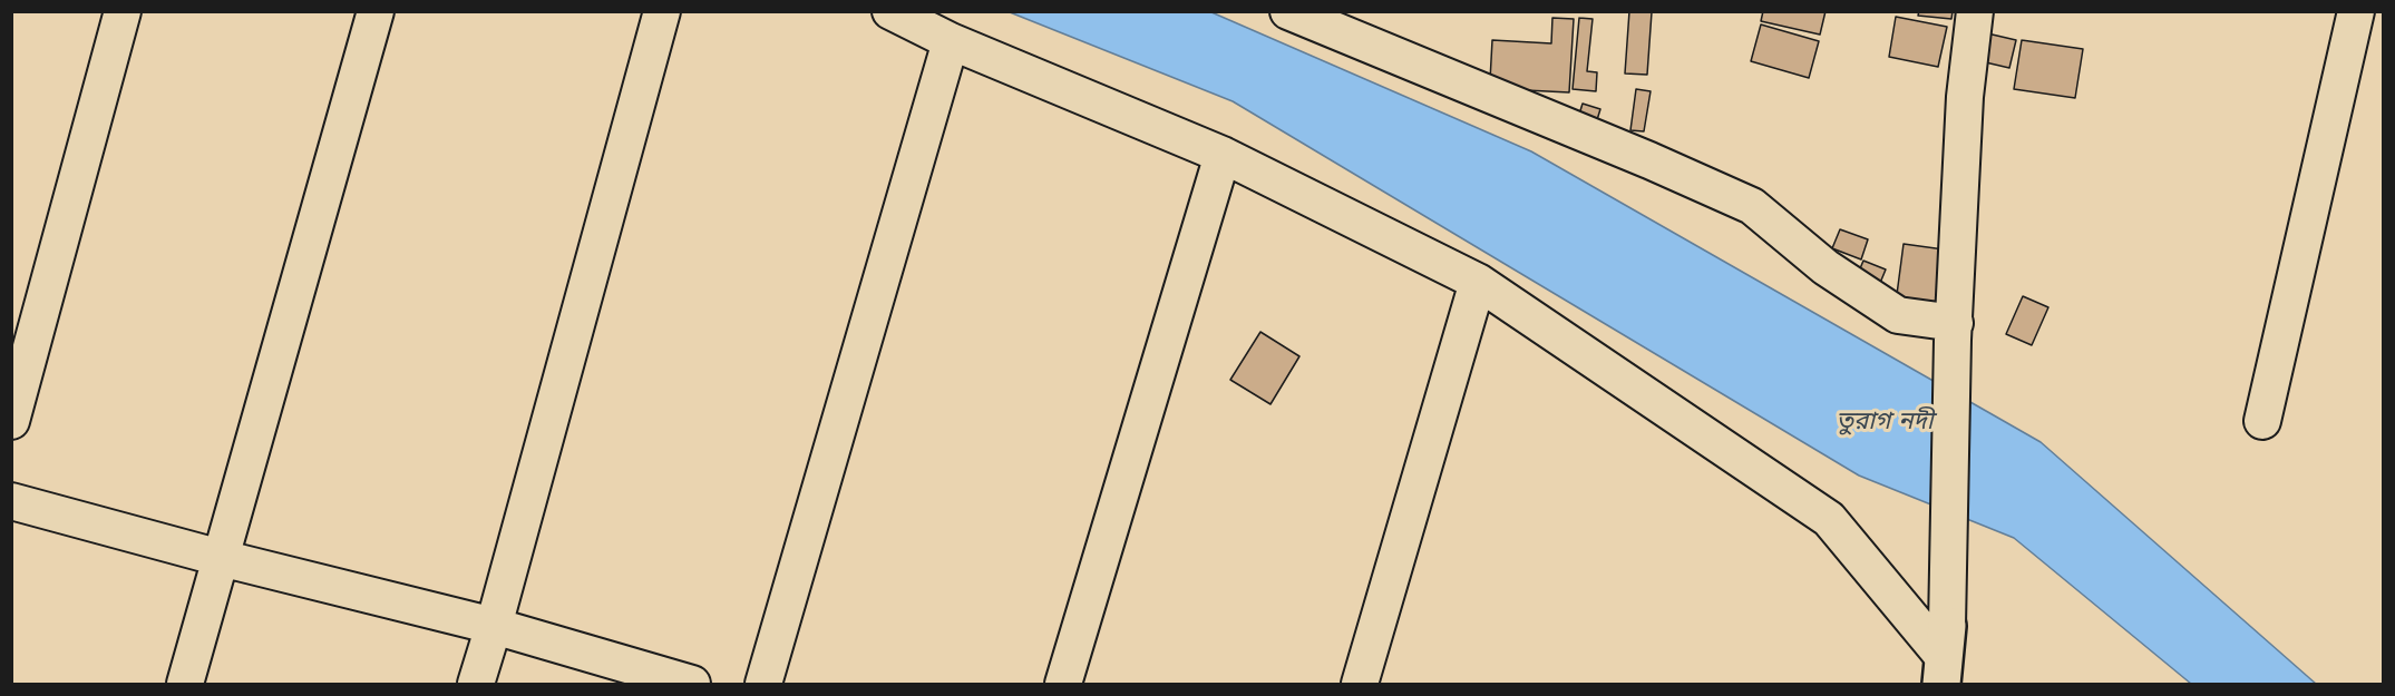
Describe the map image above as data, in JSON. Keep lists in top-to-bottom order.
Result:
{
  "water": ["তুরাগ নদী"]
}
